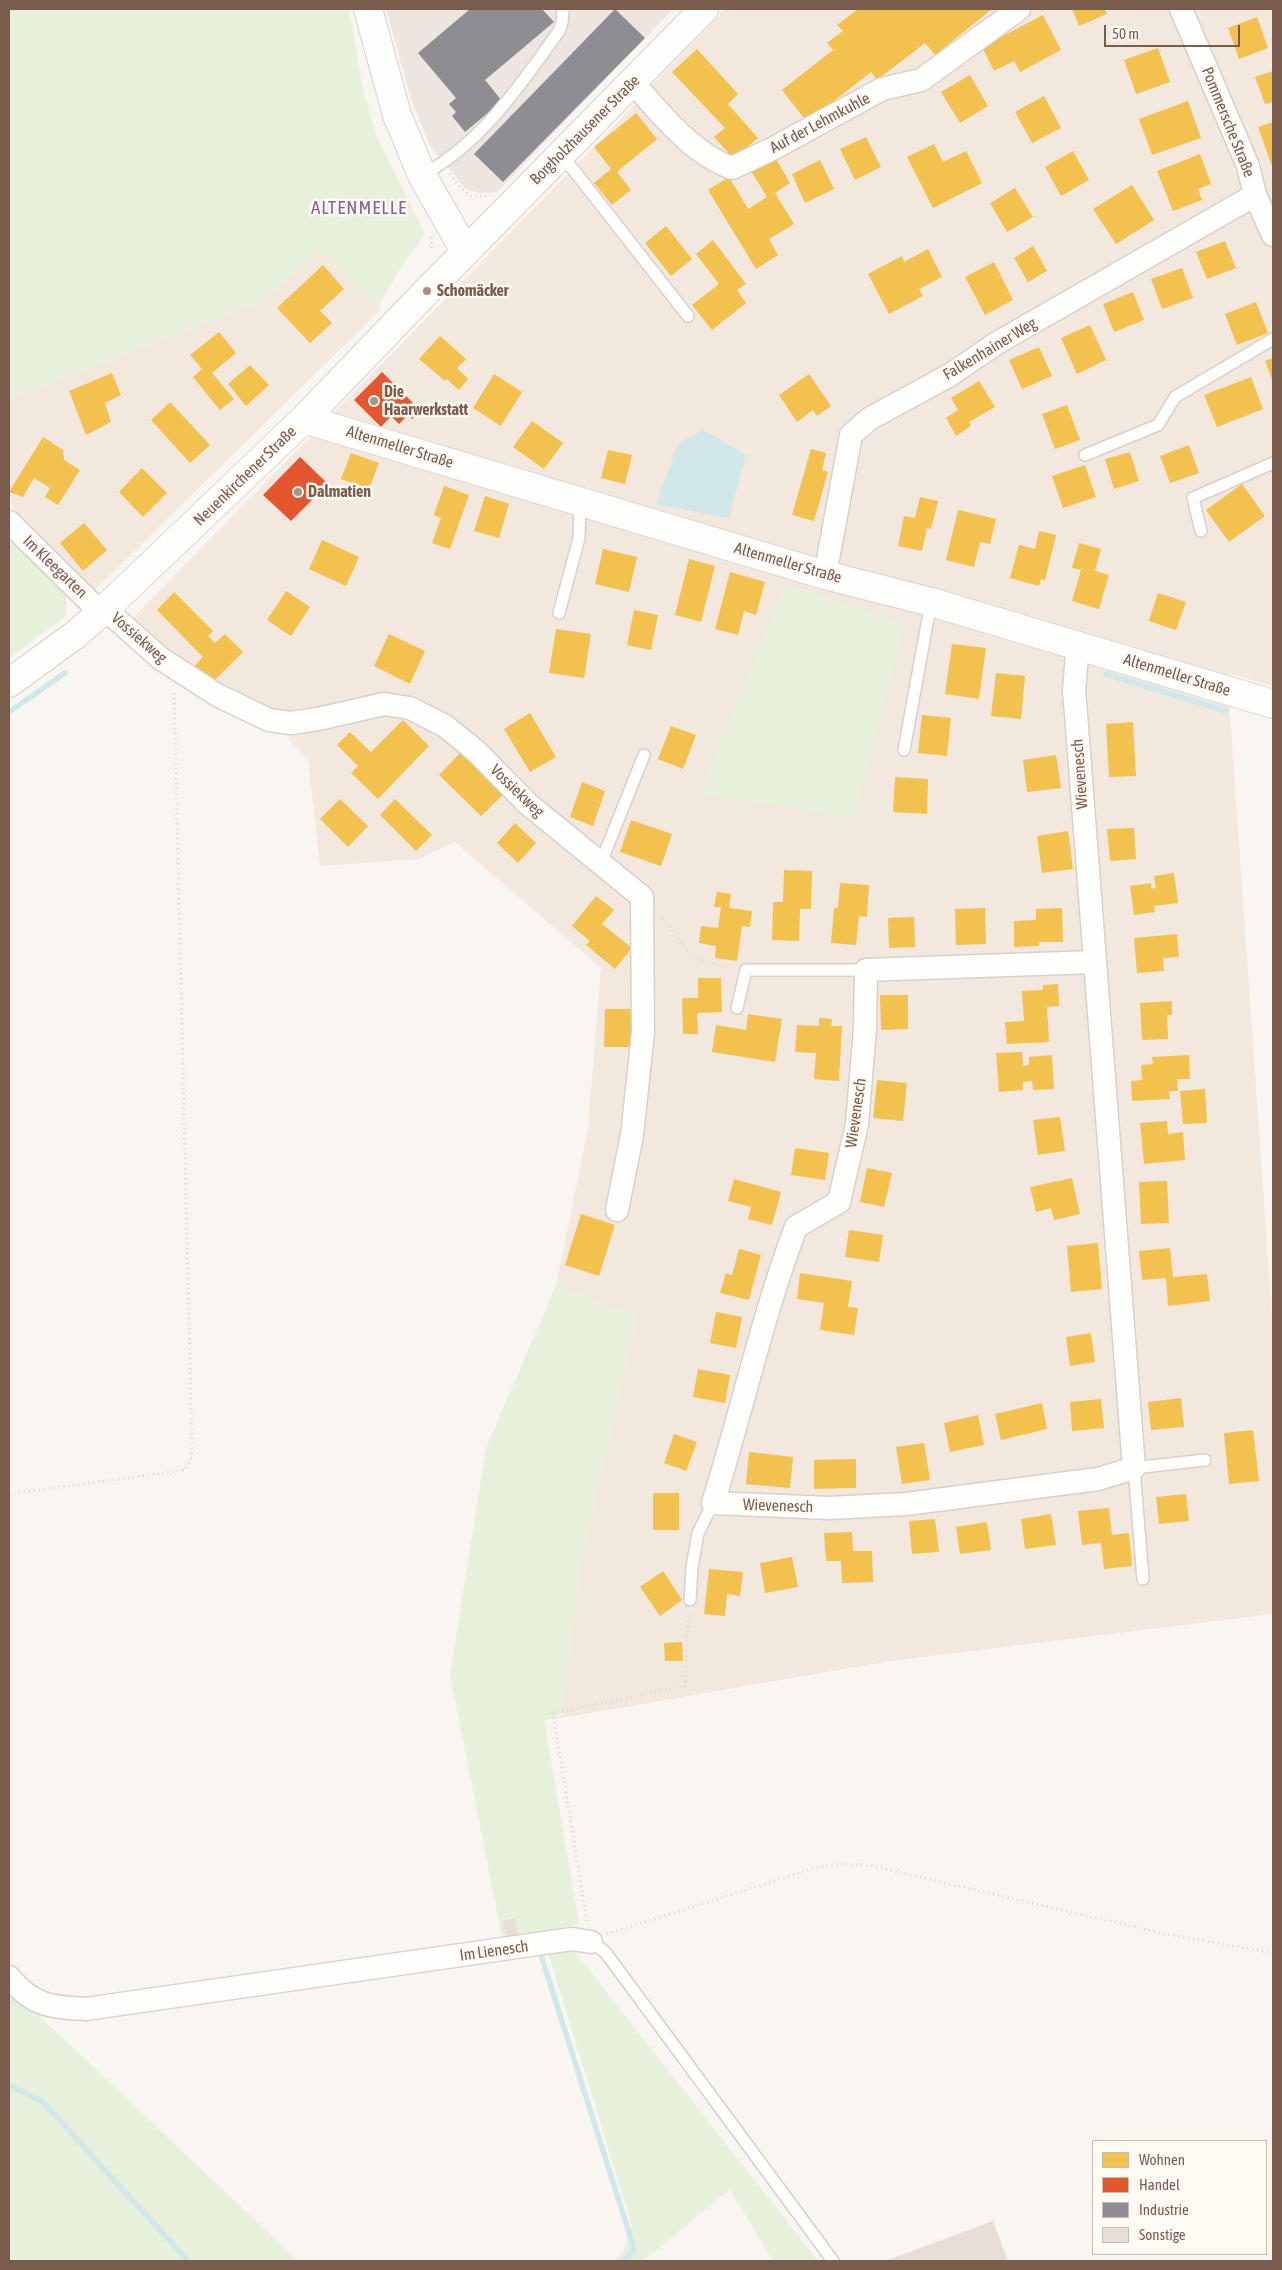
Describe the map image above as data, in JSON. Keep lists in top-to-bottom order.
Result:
{
  "streets": {
    "street": [
      "Pommersche Straße",
      "Auf der Lehmkuhle",
      "Borgholzhausener Straße",
      "Falkenhainer Weg",
      "Altenmeller Straße",
      "Neuenkirchener Straße",
      "Im Kleegarten",
      "Vossiekweg",
      "Wievenesch",
      "Im Lienesch"
    ]
  },
  "crossings": [
    ["Pommersche Straße", "Falkenhainer Weg"],
    ["Auf der Lehmkuhle", "Borgholzhausener Straße"],
    ["Borgholzhausener Straße", "Neuenkirchener Straße"],
    ["Falkenhainer Weg", "Altenmeller Straße"],
    ["Altenmeller Straße", "Neuenkirchener Straße"],
    ["Altenmeller Straße", "Wievenesch"],
    ["Neuenkirchener Straße", "Im Kleegarten"],
    ["Neuenkirchener Straße", "Vossiekweg"],
    ["Im Kleegarten", "Vossiekweg"]
  ],
  "districts": ["ALTENMELLE"],
  "places": ["Schomäcker", "Die Haarwerkstatt", "Dalmatien"],
  "legend": [
    "Wohnen",
    "Handel",
    "Industrie",
    "Sonstige"
  ],
  "scale_bar": "50 m"
}
